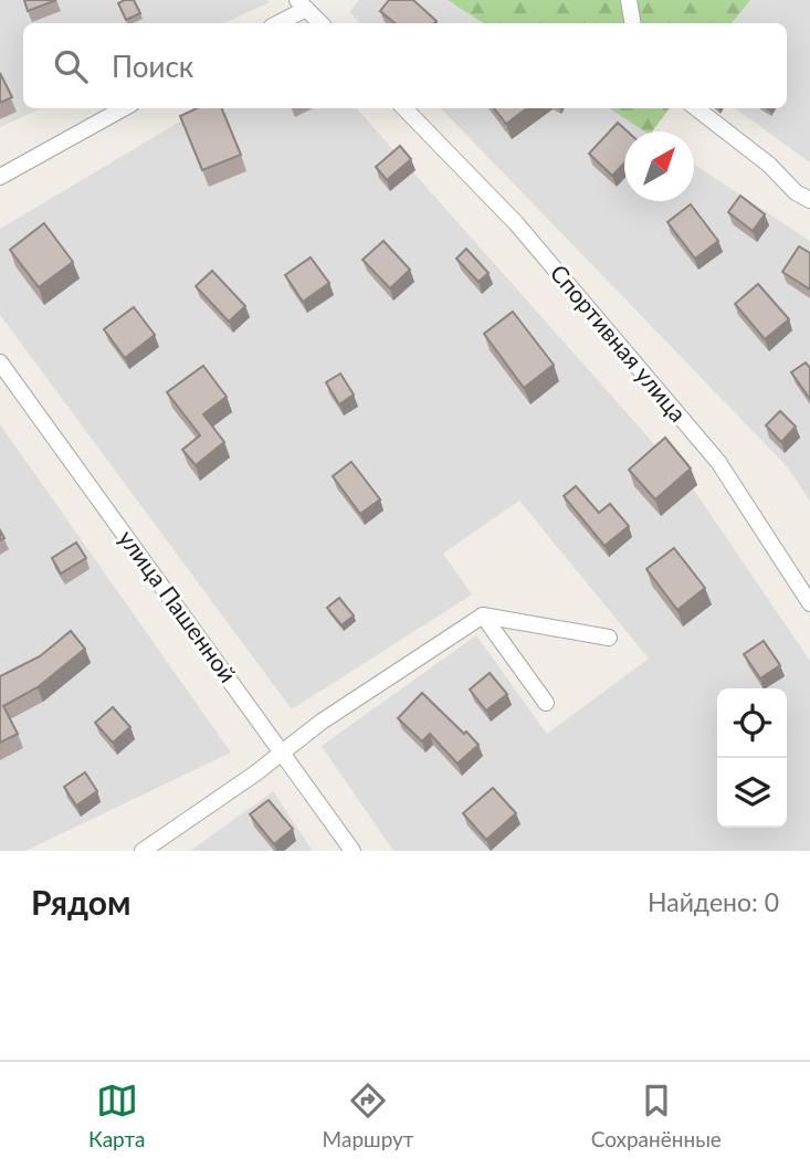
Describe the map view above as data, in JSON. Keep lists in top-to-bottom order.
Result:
{
  "streets": {
    "street": ["Спортивная улица", "улица Пашенной"]
  },
  "north": "top right",
  "page": {
    "search": "Поиск",
    "heading": ["Рядом", "Найдено: 0"],
    "nav": ["Карта", "Маршрут", "Сохранённые"]
  }
}
